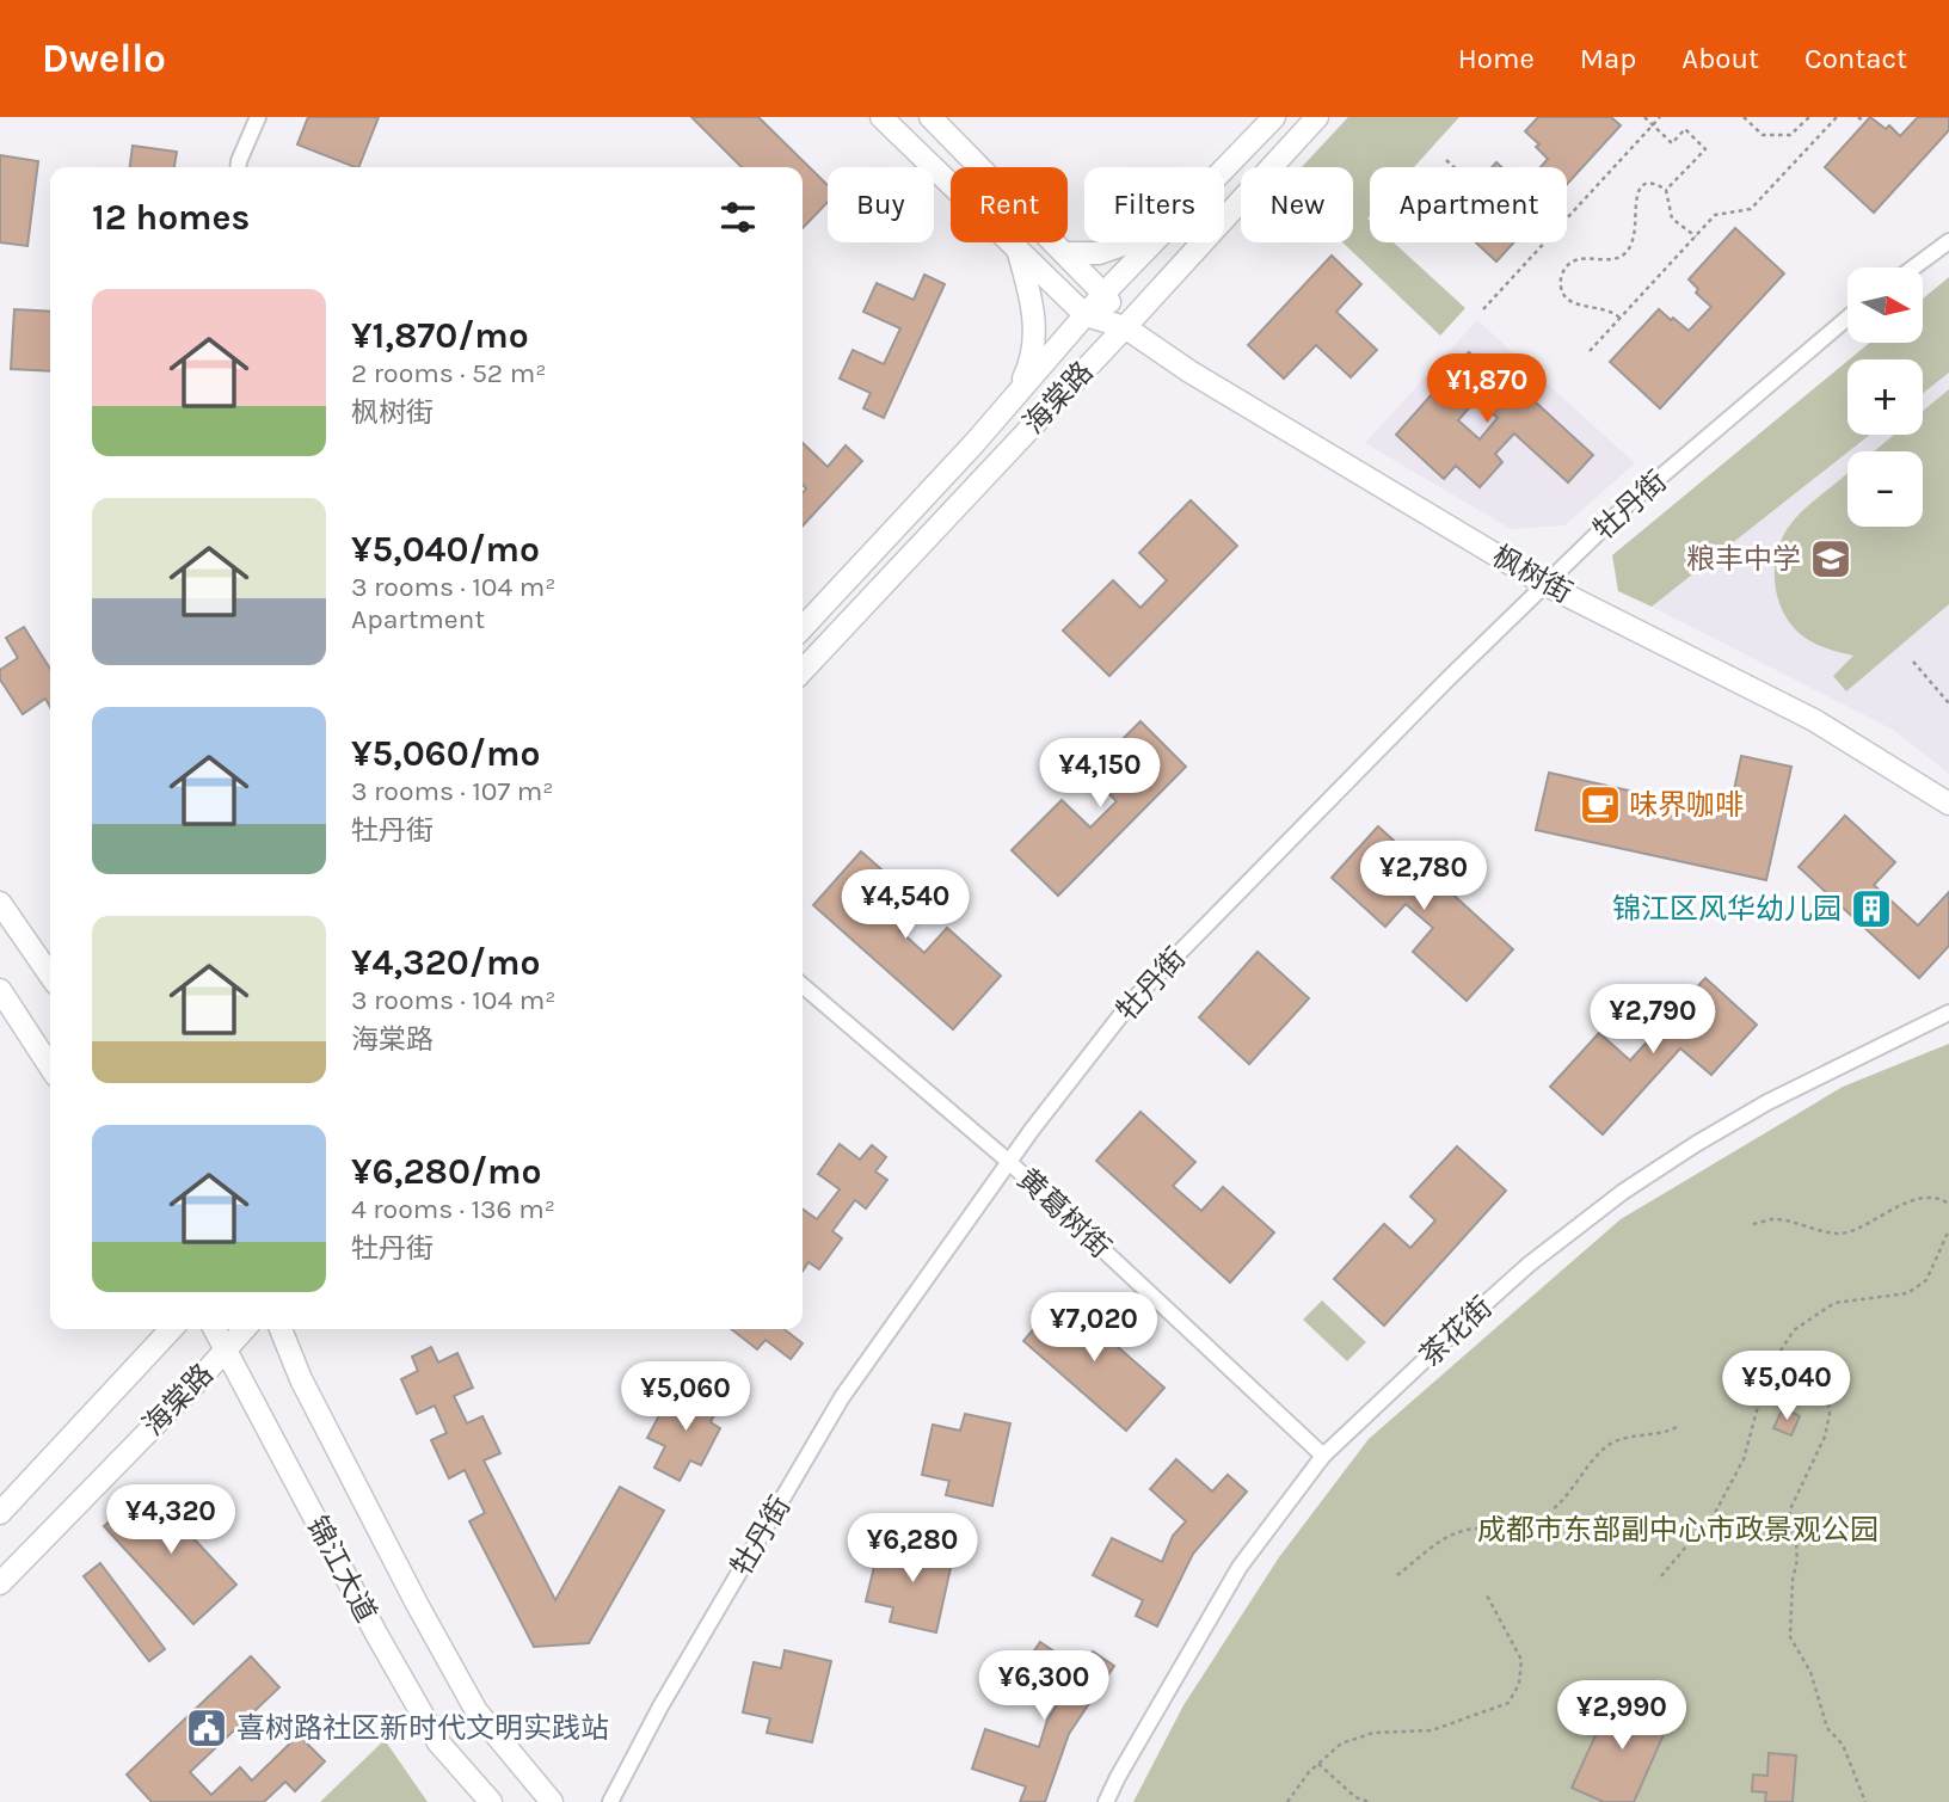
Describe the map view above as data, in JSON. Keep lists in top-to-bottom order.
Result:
{
  "streets": {
    "main road": ["海棠路", "枫树街", "锦江大道"],
    "street": ["牡丹街", "黄葛树街", "茶花街"]
  },
  "crossings": [
    ["海棠路", "枫树街"],
    ["海棠路", "锦江大道"],
    ["牡丹街", "枫树街"],
    ["牡丹街", "黄葛树街"],
    ["黄葛树街", "茶花街"]
  ],
  "parks": ["成都市东部副中心市政景观公园"],
  "places": {
    "school or university": ["粮丰中学"],
    "cafe": ["味界咖啡"],
    "building": ["锦江区风华幼儿园"],
    "public building": ["喜树路社区新时代文明实践站"]
  },
  "north": "right",
  "page": {
    "header": "Dwello",
    "nav": [
      "Home",
      "Map",
      "About",
      "Contact"
    ],
    "chip": [
      "Buy",
      "Rent",
      "Filters",
      "New",
      "Apartment"
    ],
    "heading": "12 homes",
    "map_buttons": ["+", "−"],
    "list": [
      {
        "name": "¥1,870/mo",
        "note": "2 rooms · 52 m² · 枫树街"
      },
      {
        "name": "¥5,040/mo",
        "note": "3 rooms · 104 m² · Apartment"
      },
      {
        "name": "¥5,060/mo",
        "note": "3 rooms · 107 m² · 牡丹街"
      },
      {
        "name": "¥4,320/mo",
        "note": "3 rooms · 104 m² · 海棠路"
      },
      {
        "name": "¥6,280/mo",
        "note": "4 rooms · 136 m² · 牡丹街"
      }
    ],
    "price": [
      "¥1,870",
      "¥4,150",
      "¥2,780",
      "¥4,540",
      "¥2,790",
      "¥7,020",
      "¥5,040",
      "¥5,060",
      "¥4,320",
      "¥6,280",
      "¥6,300",
      "¥2,990"
    ]
  }
}
